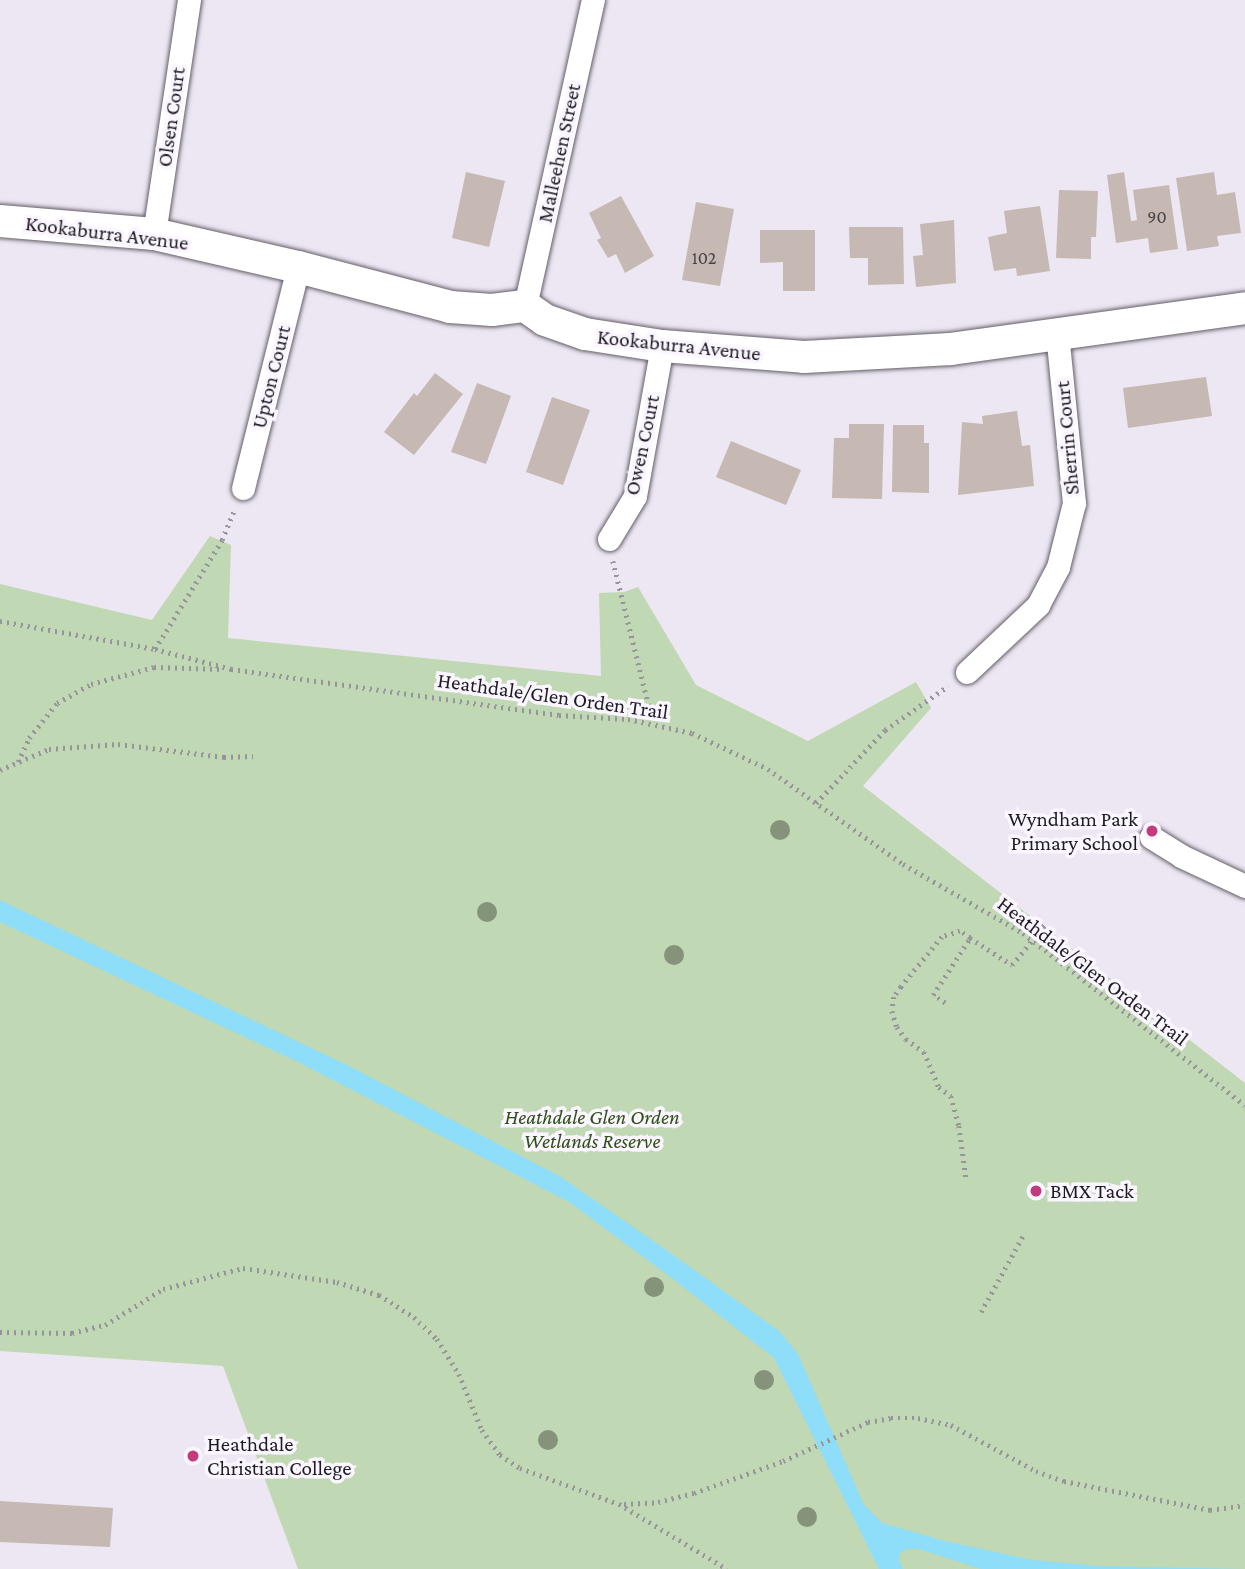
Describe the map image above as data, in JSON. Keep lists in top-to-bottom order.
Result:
{
  "streets": {
    "street": [
      "Olsen Court",
      "Malleehen Street",
      "Kookaburra Avenue",
      "Upton Court",
      "Sherrin Court",
      "Owen Court"
    ],
    "path": ["Heathdale/Glen Orden Trail"]
  },
  "crossings": [
    ["Olsen Court", "Kookaburra Avenue"],
    ["Malleehen Street", "Kookaburra Avenue"],
    ["Kookaburra Avenue", "Upton Court"],
    ["Kookaburra Avenue", "Sherrin Court"],
    ["Kookaburra Avenue", "Owen Court"]
  ],
  "parks": ["Heathdale Glen Orden Wetlands Reserve"],
  "places": ["Wyndham Park Primary School", "BMX Tack", "Heathdale Christian College"],
  "house_numbers": ["90", "102"]
}
